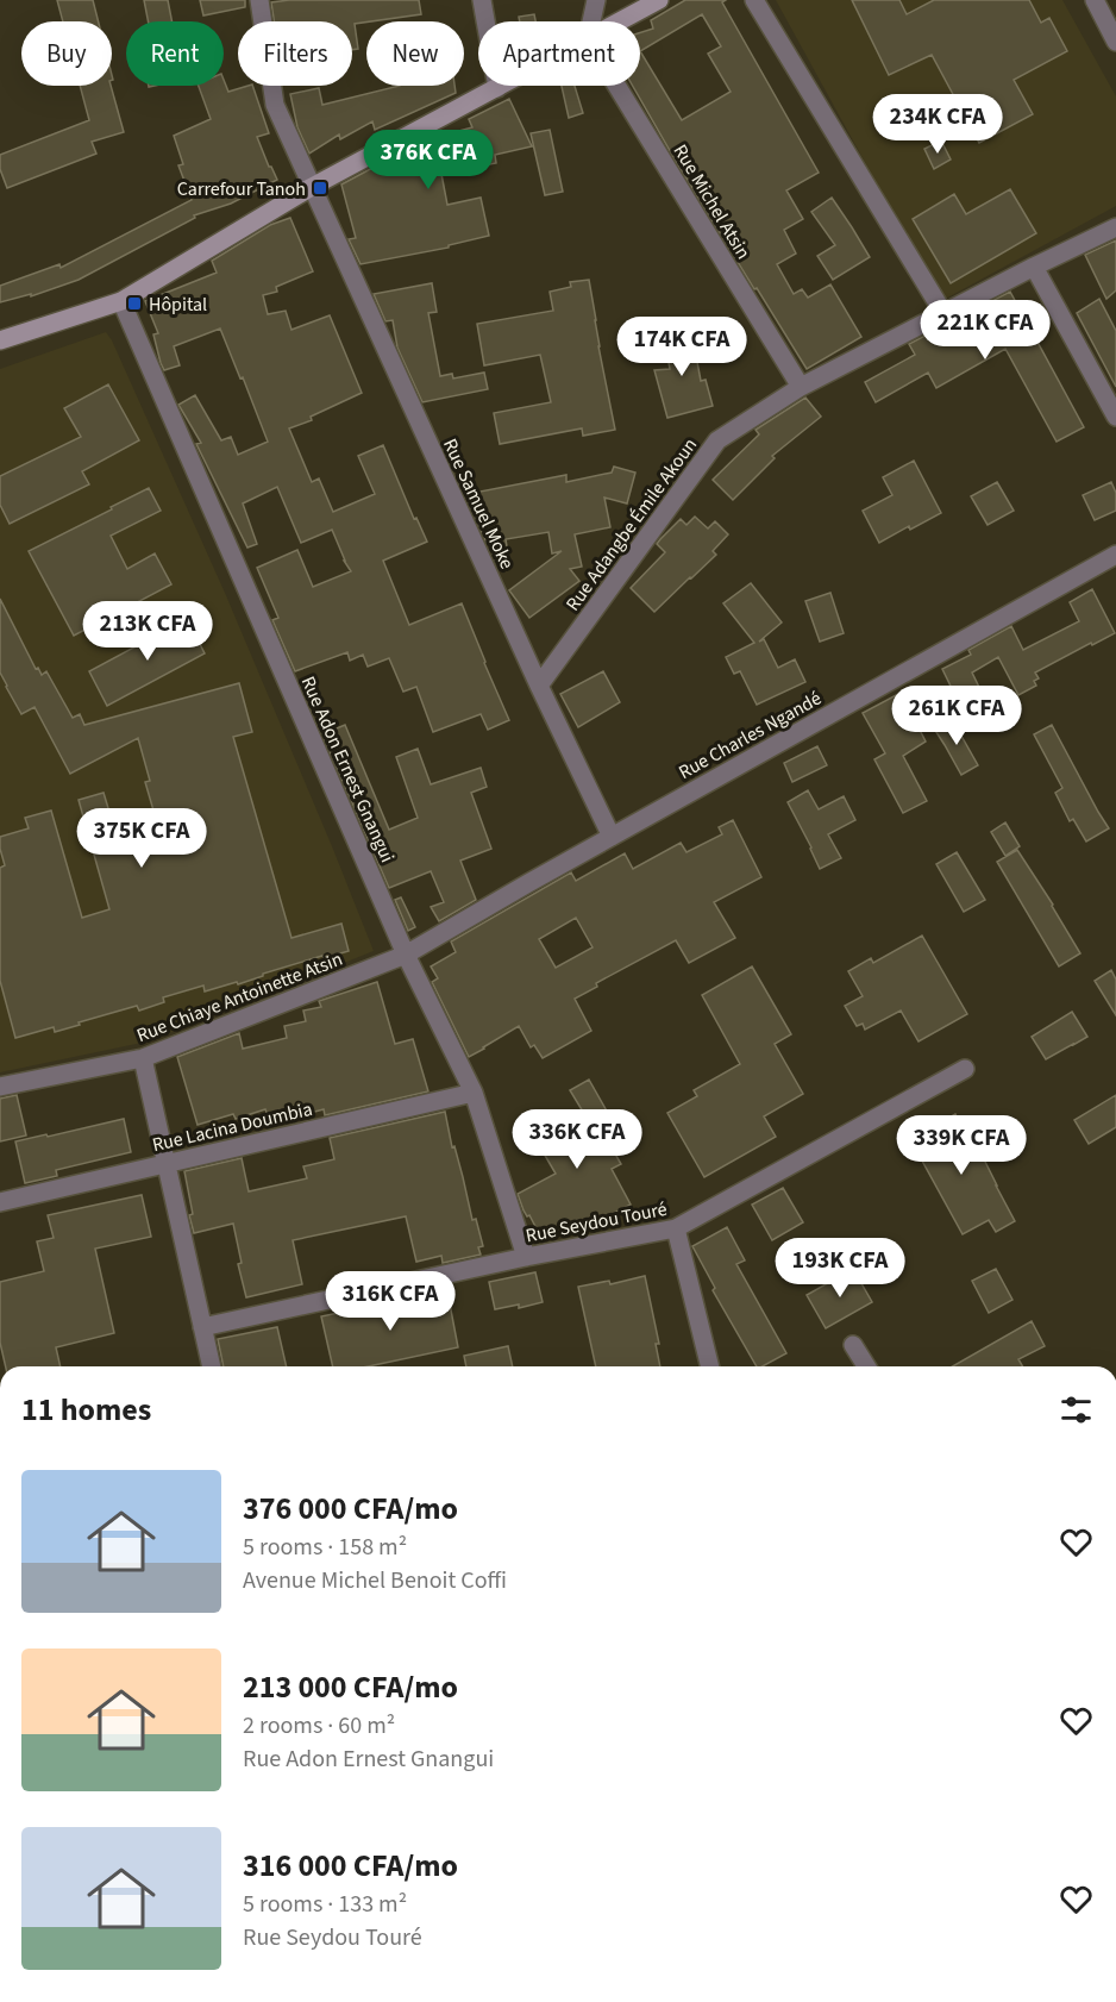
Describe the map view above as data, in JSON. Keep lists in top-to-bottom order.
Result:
{
  "streets": {
    "street": [
      "Rue Michel Atsin",
      "Rue Samuel Moke",
      "Rue Adangbe Émile Akoun",
      "Rue Charles Ngandé",
      "Rue Adon Ernest Gnangui",
      "Rue Chiaye Antoinette Atsin",
      "Rue Lacina Doumbia",
      "Rue Seydou Touré"
    ]
  },
  "crossings": [
    ["Rue Michel Atsin", "Rue Adangbe Émile Akoun"],
    ["Rue Samuel Moke", "Rue Adangbe Émile Akoun"],
    ["Rue Samuel Moke", "Rue Charles Ngandé"],
    ["Rue Charles Ngandé", "Rue Adon Ernest Gnangui"],
    ["Rue Charles Ngandé", "Rue Chiaye Antoinette Atsin"],
    ["Rue Adon Ernest Gnangui", "Rue Chiaye Antoinette Atsin"],
    ["Rue Adon Ernest Gnangui", "Rue Lacina Doumbia"],
    ["Rue Adon Ernest Gnangui", "Rue Seydou Touré"]
  ],
  "places": {
    "transit": ["Carrefour Tanoh", "Hôpital"]
  },
  "page": {
    "chip": [
      "Buy",
      "Rent",
      "Filters",
      "New",
      "Apartment"
    ],
    "price": [
      "234K CFA",
      "376K CFA",
      "221K CFA",
      "174K CFA",
      "213K CFA",
      "261K CFA",
      "375K CFA",
      "336K CFA",
      "339K CFA",
      "193K CFA",
      "316K CFA"
    ],
    "heading": "11 homes",
    "list": [
      {
        "name": "376 000 CFA/mo",
        "note": "5 rooms · 158 m² · Avenue Michel Benoit Coffi"
      },
      {
        "name": "213 000 CFA/mo",
        "note": "2 rooms · 60 m² · Rue Adon Ernest Gnangui"
      },
      {
        "name": "316 000 CFA/mo",
        "note": "5 rooms · 133 m² · Rue Seydou Touré"
      }
    ]
  }
}
